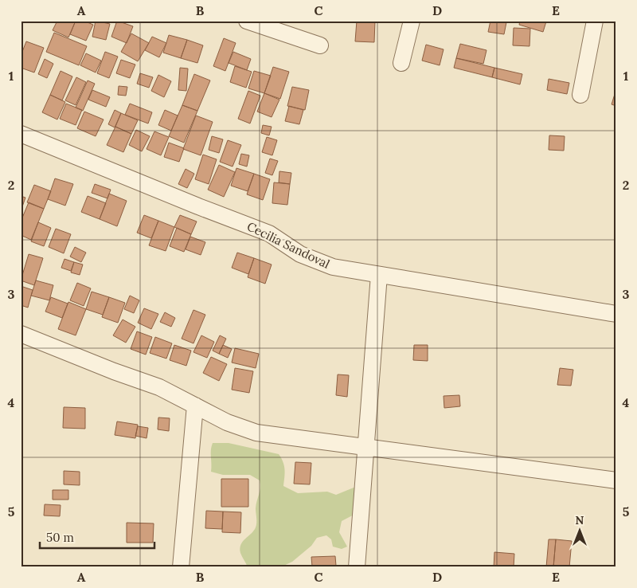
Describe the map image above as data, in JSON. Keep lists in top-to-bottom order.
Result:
{
  "streets": {
    "street": ["Cecilia Sandoval"]
  },
  "scale_bar": "50 m",
  "north": "top",
  "grid": {
    "columns": [
      "A",
      "B",
      "C",
      "D",
      "E"
    ],
    "rows": [
      "1",
      "2",
      "3",
      "4",
      "5"
    ]
  }
}
